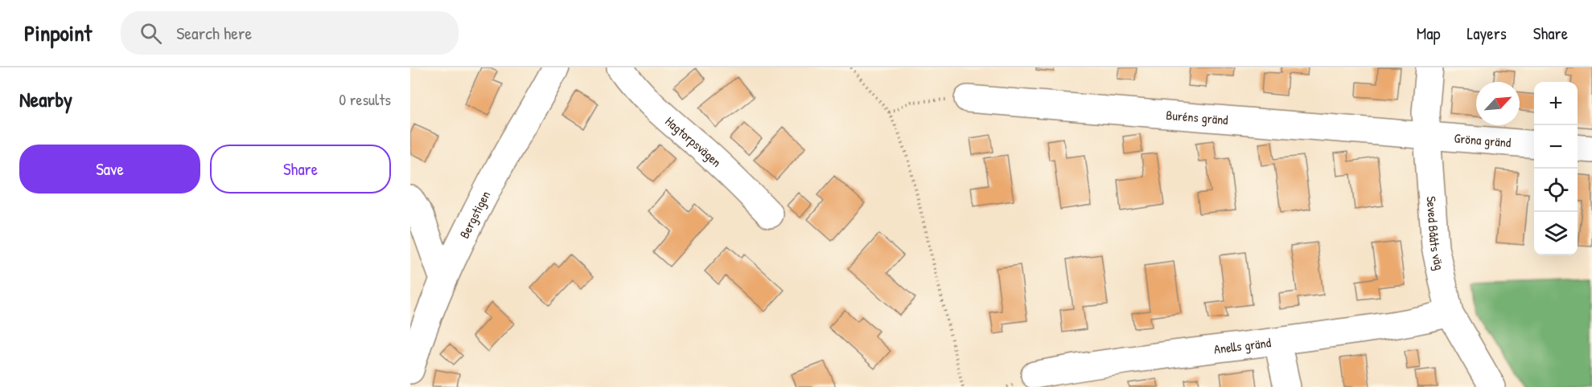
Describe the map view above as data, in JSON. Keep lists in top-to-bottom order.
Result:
{
  "streets": {
    "street": [
      "Buréns gränd",
      "Gröna gränd",
      "Hagtorpsvägen",
      "Bergstigen",
      "Seved Bååts väg",
      "Anells gränd"
    ]
  },
  "crossings": [
    ["Buréns gränd", "Gröna gränd"],
    ["Buréns gränd", "Seved Bååts väg"],
    ["Gröna gränd", "Seved Bååts väg"],
    ["Seved Bååts väg", "Anells gränd"]
  ],
  "north": "top right",
  "page": {
    "header": "Pinpoint",
    "search": "Search here",
    "nav": ["Map", "Layers", "Share"],
    "heading": ["Nearby", "0 results"],
    "map_buttons": ["+", "−"],
    "buttons": ["Save", "Share"]
  }
}
